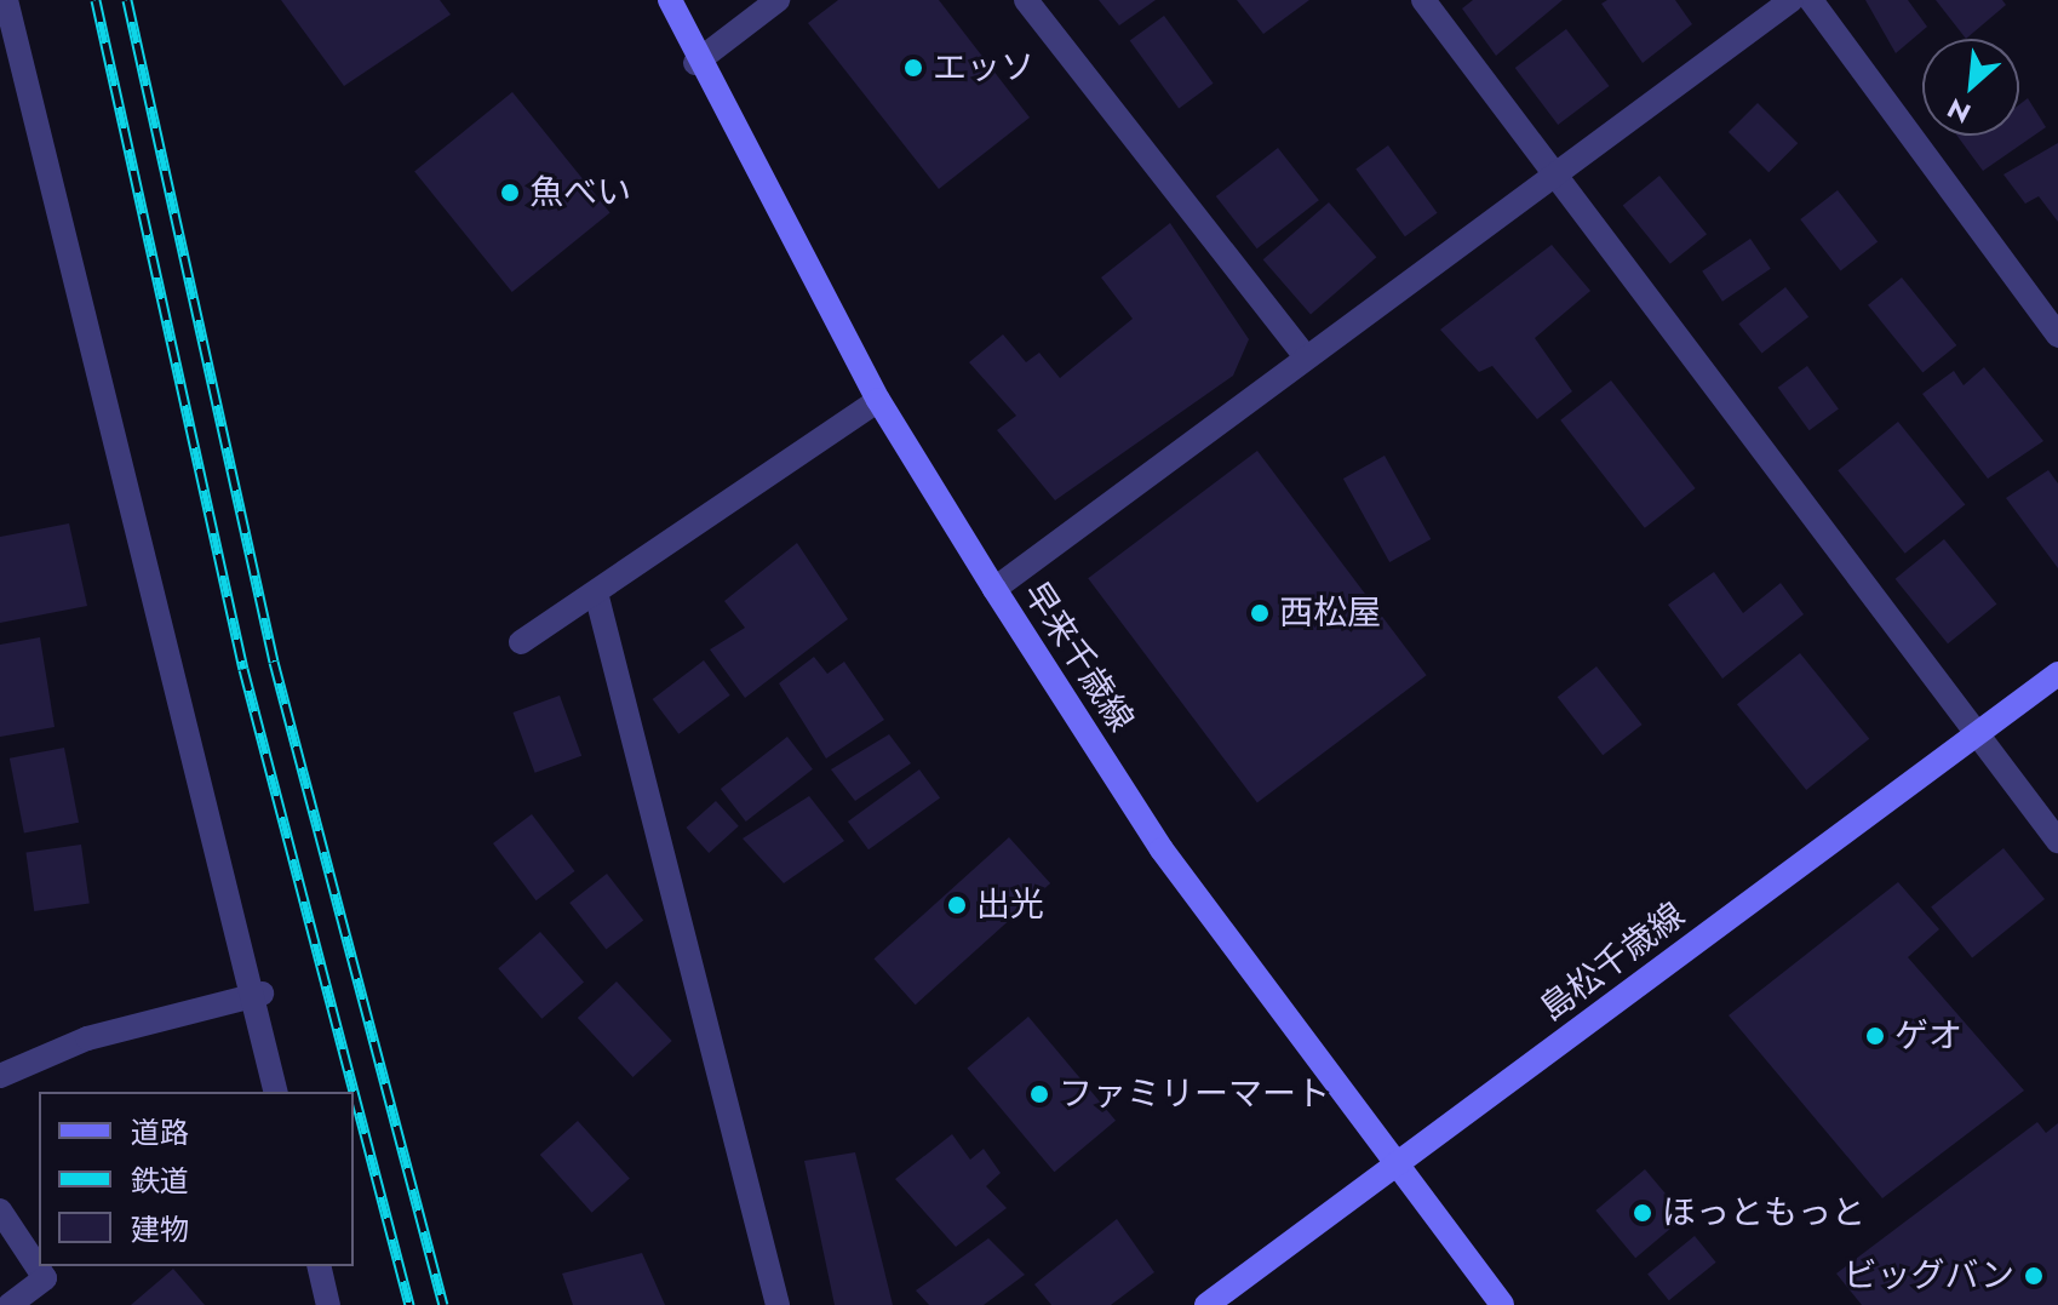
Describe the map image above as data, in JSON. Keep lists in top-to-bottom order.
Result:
{
  "streets": {
    "main road": ["早来千歳線", "島松千歳線"]
  },
  "crossings": [
    ["早来千歳線", "島松千歳線"]
  ],
  "places": [
    "エッソ",
    "魚べい",
    "西松屋",
    "出光",
    "ゲオ",
    "ファミリーマート",
    "ほっともっと",
    "ビッグバン"
  ],
  "legend": ["道路", "鉄道", "建物"],
  "north": "bottom left"
}
